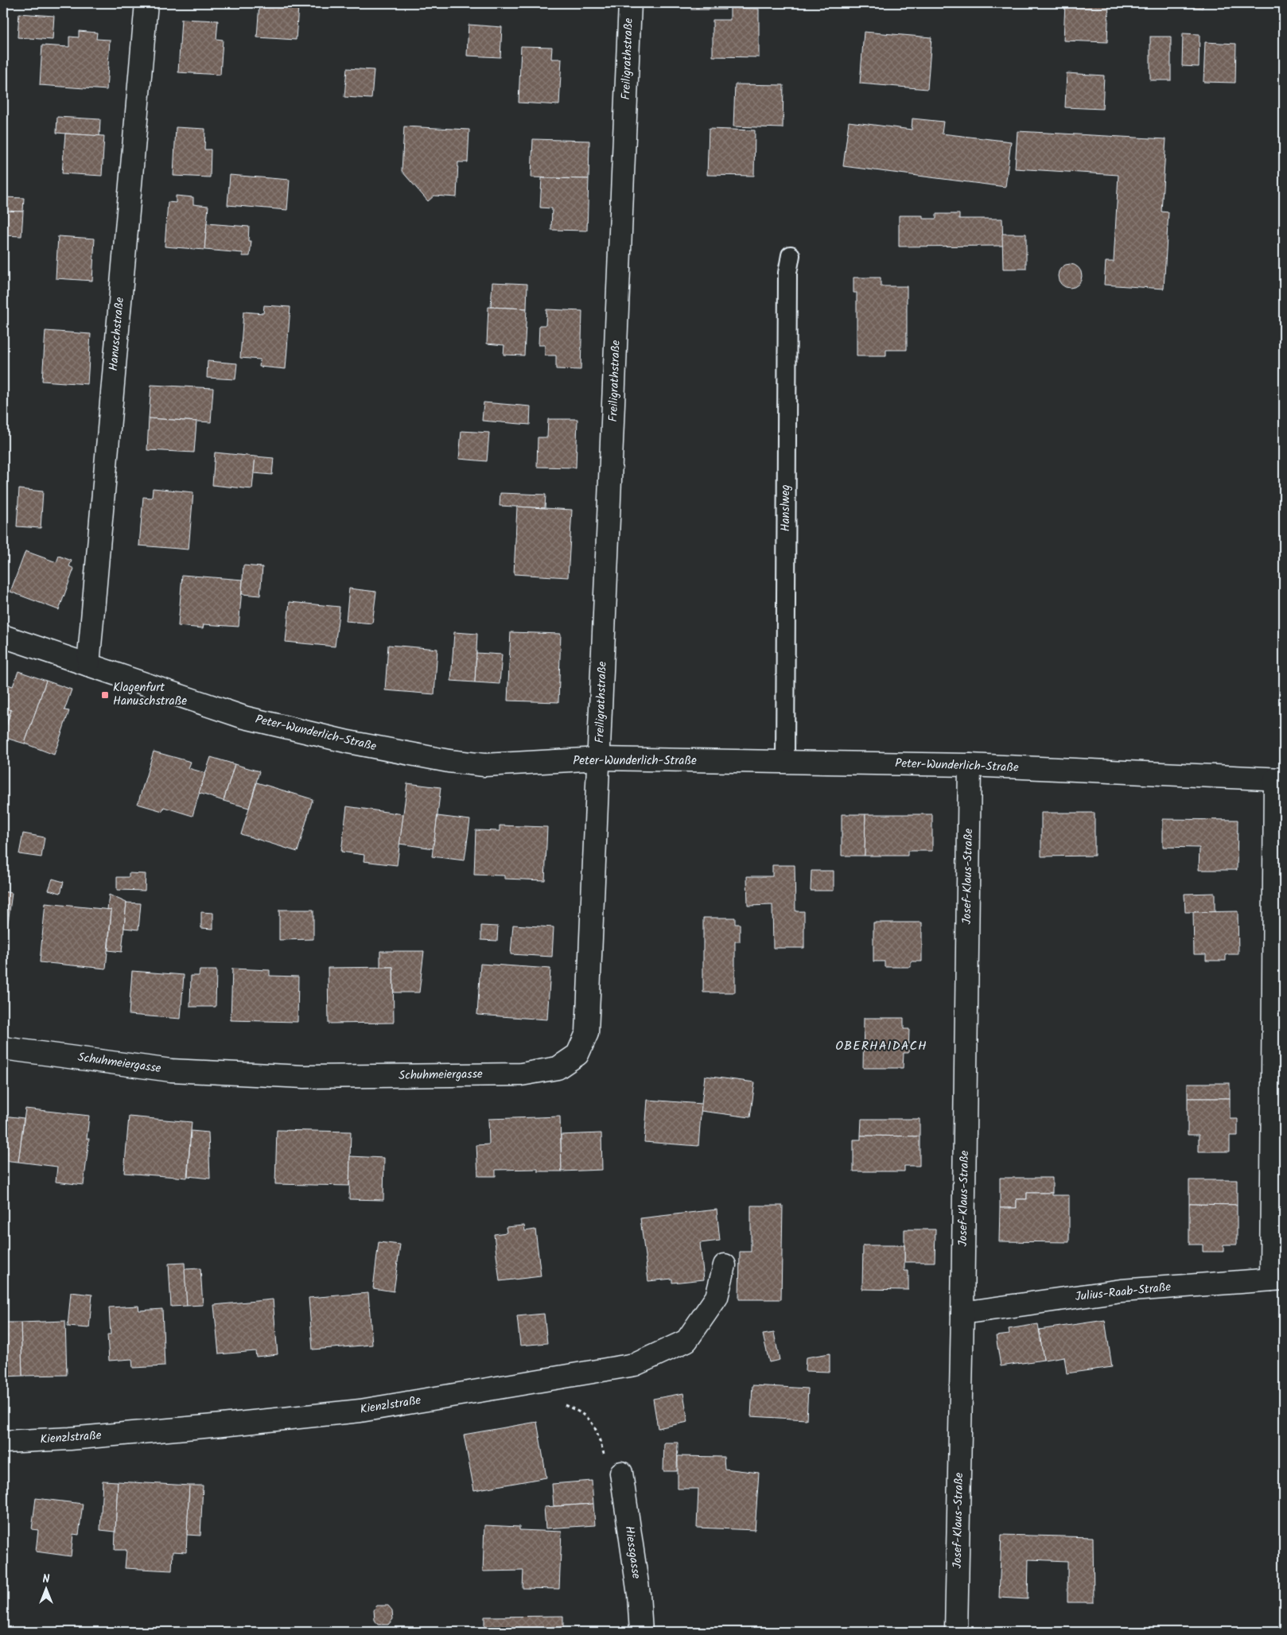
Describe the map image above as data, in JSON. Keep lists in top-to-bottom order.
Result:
{
  "streets": {
    "street": [
      "Freiligrathstraße",
      "Hanuschstraße",
      "Peter-Wunderlich-Straße",
      "Josef-Klaus-Straße",
      "Schuhmeiergasse",
      "Julius-Raab-Straße",
      "Kienzlstraße",
      "Hiessgasse"
    ],
    "lane": ["Hanslweg"]
  },
  "crossings": [
    ["Freiligrathstraße", "Peter-Wunderlich-Straße"],
    ["Freiligrathstraße", "Schuhmeiergasse"],
    ["Hanuschstraße", "Peter-Wunderlich-Straße"],
    ["Hanslweg", "Peter-Wunderlich-Straße"],
    ["Peter-Wunderlich-Straße", "Josef-Klaus-Straße"],
    ["Peter-Wunderlich-Straße", "Schuhmeiergasse"],
    ["Josef-Klaus-Straße", "Julius-Raab-Straße"]
  ],
  "districts": ["OBERHAIDACH"],
  "places": {
    "transit": ["Klagenfurt Hanuschstraße"]
  },
  "north": "top"
}
